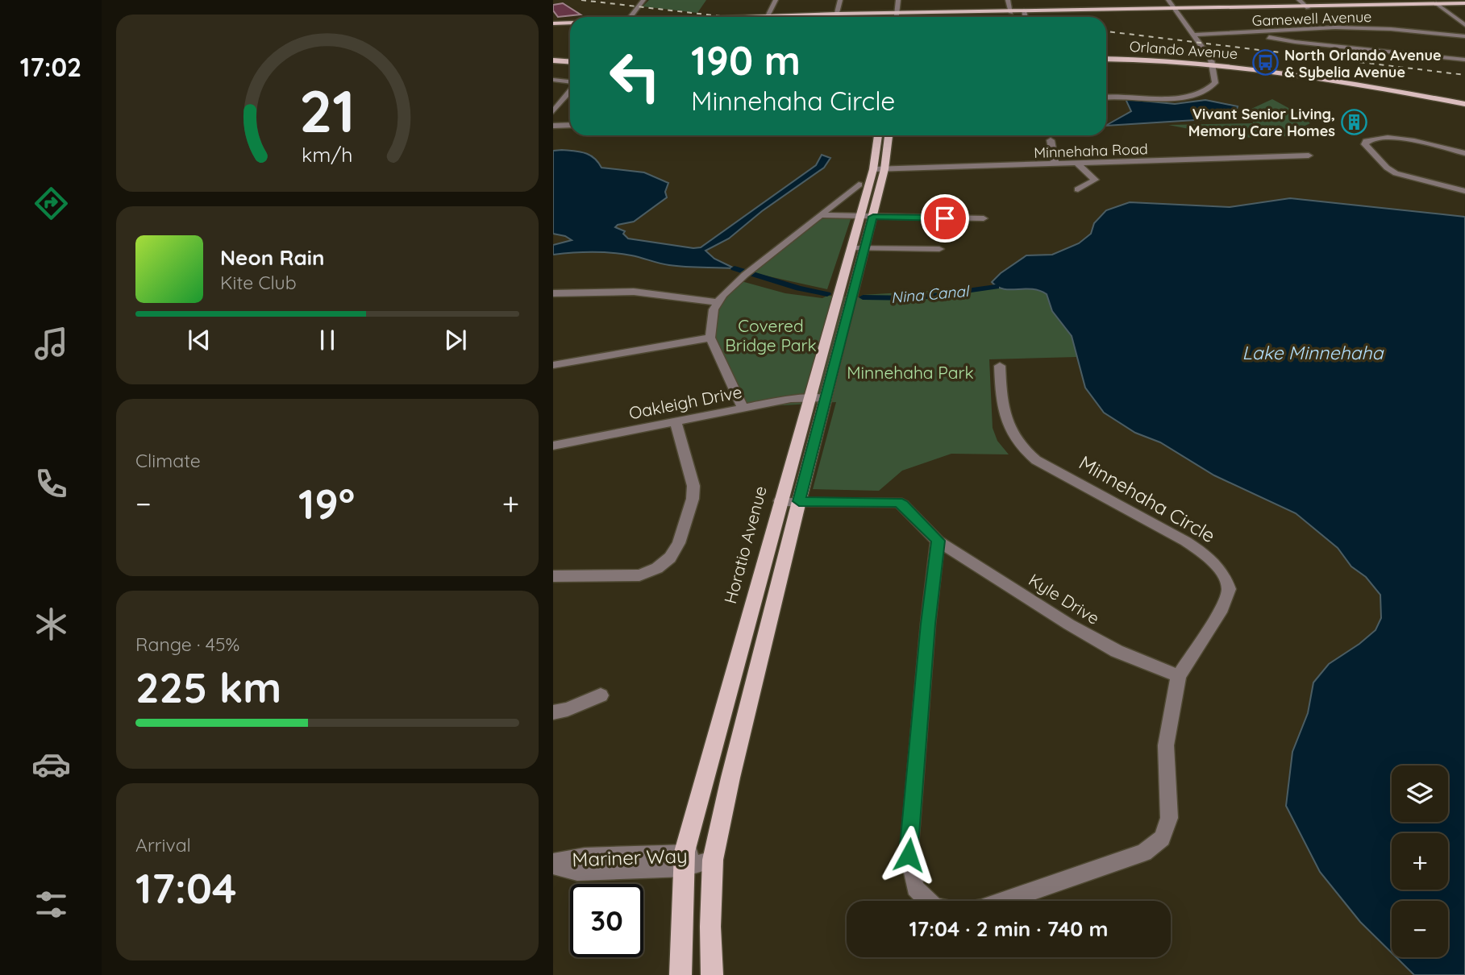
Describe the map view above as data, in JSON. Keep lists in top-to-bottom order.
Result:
{
  "streets": {
    "main road": ["Orlando Avenue", "Horatio Avenue"],
    "street": [
      "Gamewell Avenue",
      "Minnehaha Road",
      "Oakleigh Drive",
      "Minnehaha Circle",
      "Kyle Drive",
      "Mariner Way"
    ]
  },
  "crossings": [
    ["Minnehaha Road", "Horatio Avenue"],
    ["Oakleigh Drive", "Horatio Avenue"],
    ["Minnehaha Circle", "Kyle Drive"],
    ["Horatio Avenue", "Mariner Way"]
  ],
  "water": ["Nina Canal", "Lake Minnehaha"],
  "parks": ["Covered Bridge Park", "Minnehaha Park"],
  "places": {
    "bus stop": ["North Orlando Avenue & Sybelia Avenue"],
    "building": ["Vivant Senior Living, Memory Care Homes"]
  },
  "page": {
    "tabs": "17:02",
    "turn": ["190 m", "Minnehaha Circle"],
    "song": ["Neon Rain", "Kite Club"],
    "tile": [
      "Climate",
      ["Range · 45%", "225 km"],
      ["Arrival", "17:04"]
    ],
    "heat": ["−", "19°", "+"],
    "map_buttons": ["+", "−"],
    "limit": "30",
    "trip": "17:04 · 2 min · 740 m",
    "gauge": ["21", "km/h"]
  }
}
